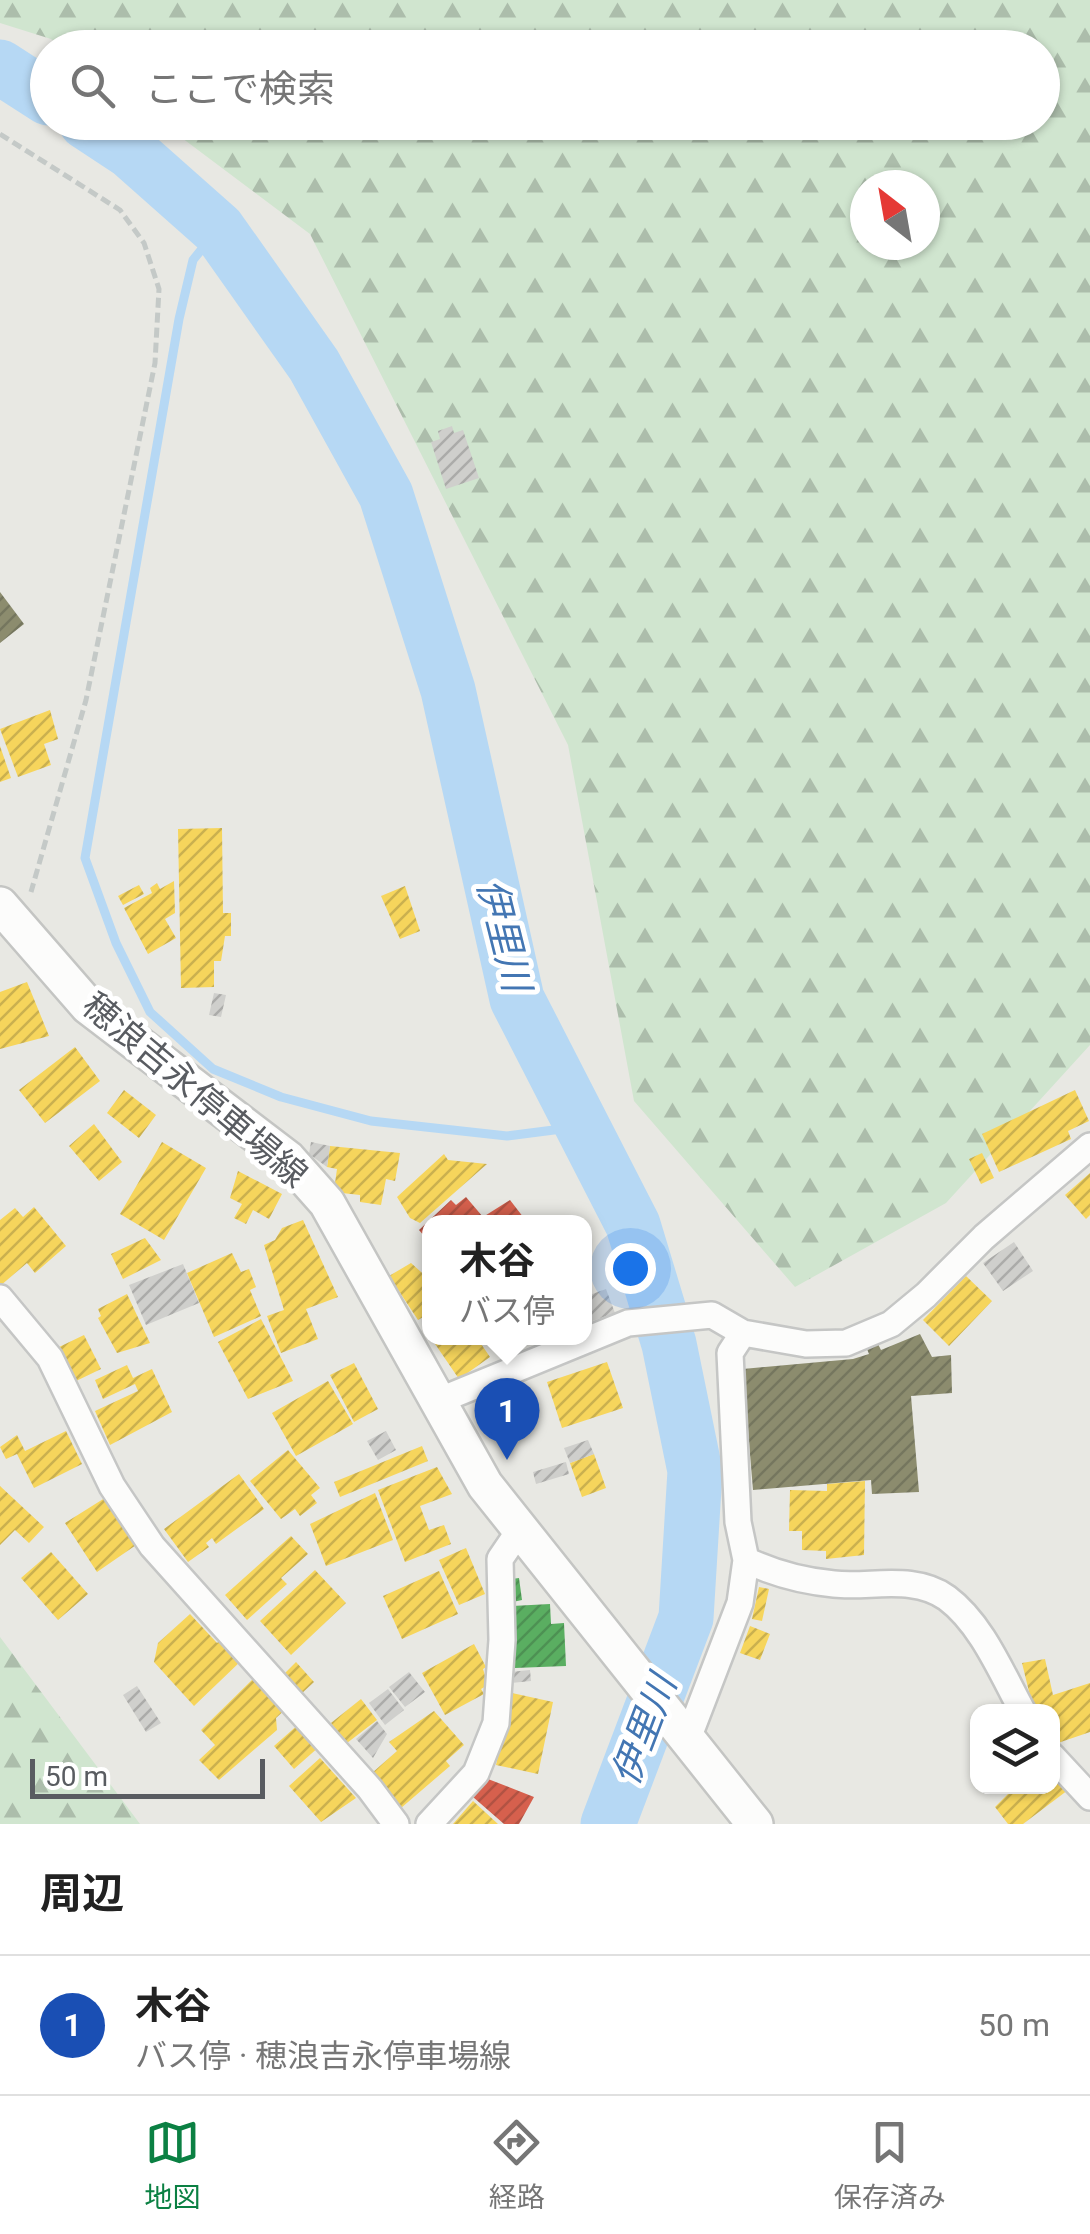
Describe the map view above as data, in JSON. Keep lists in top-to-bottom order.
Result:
{
  "streets": {
    "main road": ["穂浪吉永停車場線"]
  },
  "water": ["伊里川"],
  "scale_bar": "50 m",
  "north": "top left",
  "page": {
    "search": "ここで検索",
    "popup": ["木谷", "バス停"],
    "pins": "1",
    "scale": "50 m",
    "heading": "周辺",
    "list": [
      {
        "mark": "1",
        "name": "木谷",
        "note": "バス停 · 穂浪吉永停車場線",
        "value": "50 m"
      }
    ],
    "nav": ["地図", "経路", "保存済み"]
  }
}
